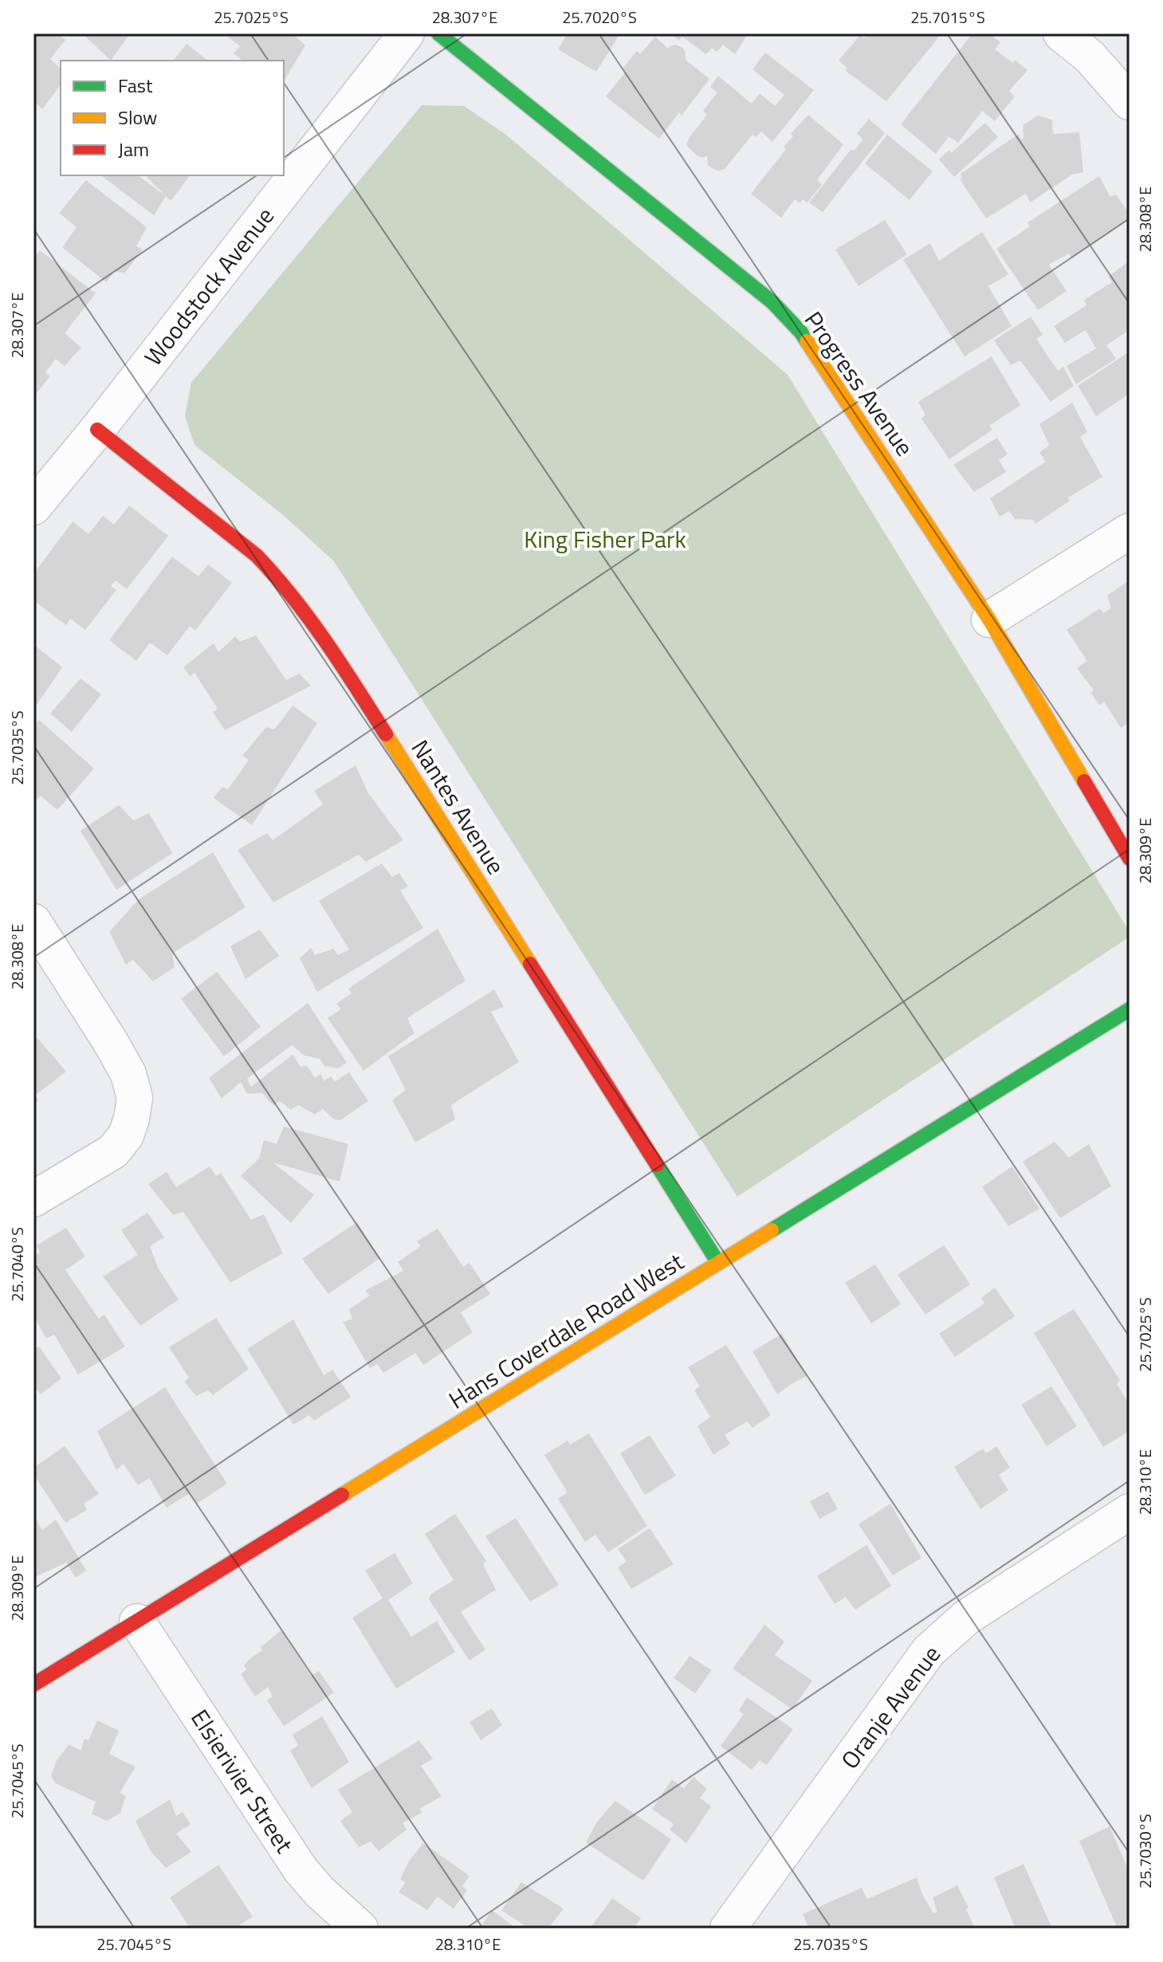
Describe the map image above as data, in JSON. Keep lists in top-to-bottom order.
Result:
{
  "streets": {
    "street": [
      "Woodstock Avenue",
      "Progress Avenue",
      "Nantes Avenue",
      "Hans Coverdale Road West",
      "Oranje Avenue",
      "Elsierivier Street"
    ]
  },
  "crossings": [
    ["Woodstock Avenue", "Nantes Avenue"],
    ["Nantes Avenue", "Hans Coverdale Road West"],
    ["Hans Coverdale Road West", "Elsierivier Street"]
  ],
  "parks": ["King Fisher Park"],
  "legend": ["Fast", "Slow", "Jam"],
  "coordinates": [
    "25.7025°S",
    "28.307°E",
    "25.7020°S",
    "25.7015°S",
    "28.308°E",
    "25.7035°S",
    "28.309°E",
    "25.7040°S",
    "28.310°E",
    "25.7045°S",
    "25.7030°S"
  ]
}
